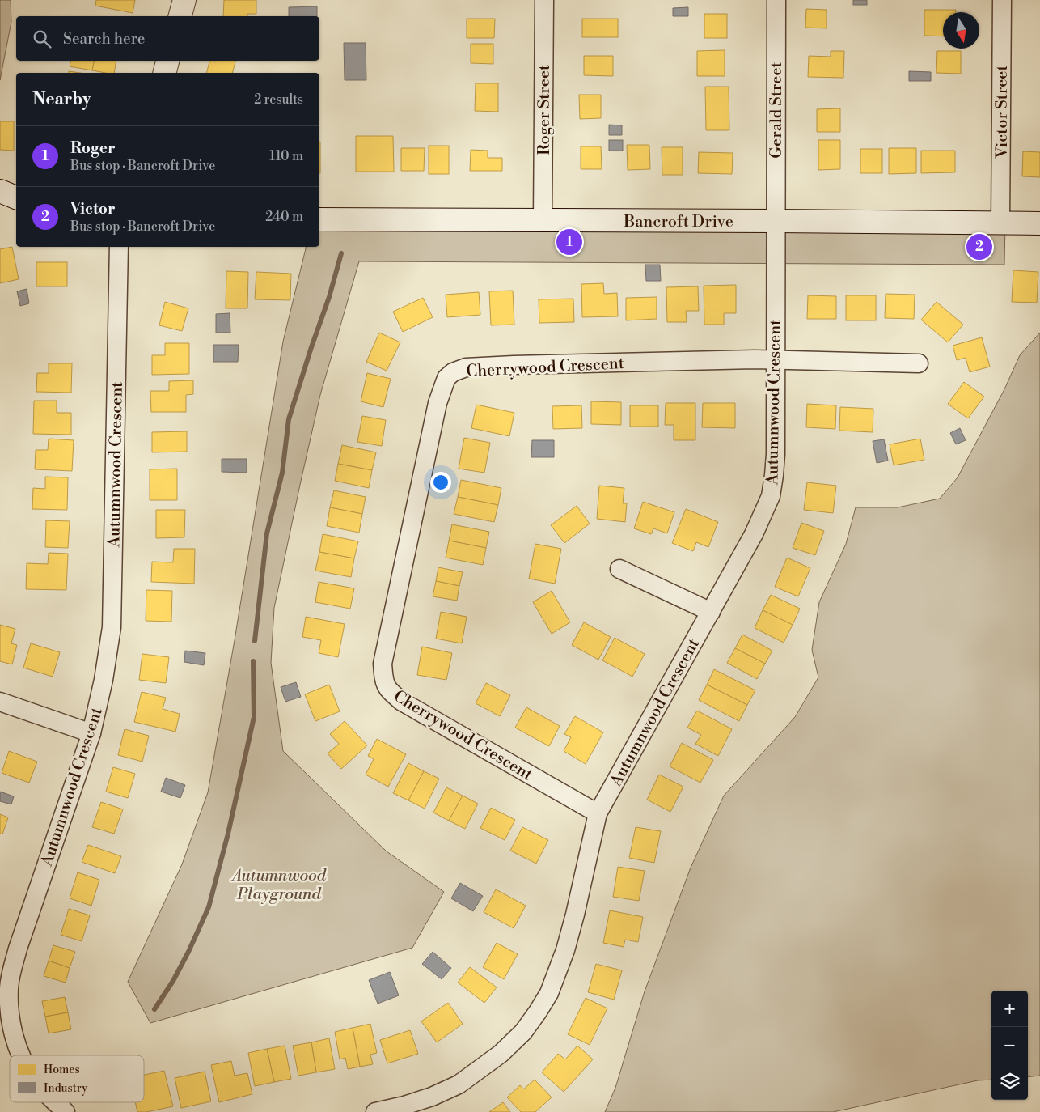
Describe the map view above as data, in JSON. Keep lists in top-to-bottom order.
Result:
{
  "streets": {
    "main road": ["Bancroft Drive"],
    "street": [
      "Roger Street",
      "Gerald Street",
      "Victor Street",
      "Cherrywood Crescent",
      "Autumnwood Crescent"
    ]
  },
  "crossings": [
    ["Roger Street", "Bancroft Drive"],
    ["Gerald Street", "Bancroft Drive"],
    ["Gerald Street", "Autumnwood Crescent"],
    ["Victor Street", "Bancroft Drive"],
    ["Bancroft Drive", "Autumnwood Crescent"],
    ["Cherrywood Crescent", "Autumnwood Crescent"]
  ],
  "parks": ["Autumnwood Playground"],
  "legend": ["Homes", "Industry"],
  "north": "bottom",
  "page": {
    "search": "Search here",
    "heading": ["Nearby", "2 results"],
    "list": [
      {
        "mark": "1",
        "name": "Roger",
        "note": "Bus stop · Bancroft Drive",
        "value": "110 m"
      },
      {
        "mark": "2",
        "name": "Victor",
        "note": "Bus stop · Bancroft Drive",
        "value": "240 m"
      }
    ],
    "pins": ["1", "2"],
    "map_buttons": ["+", "−"]
  }
}
